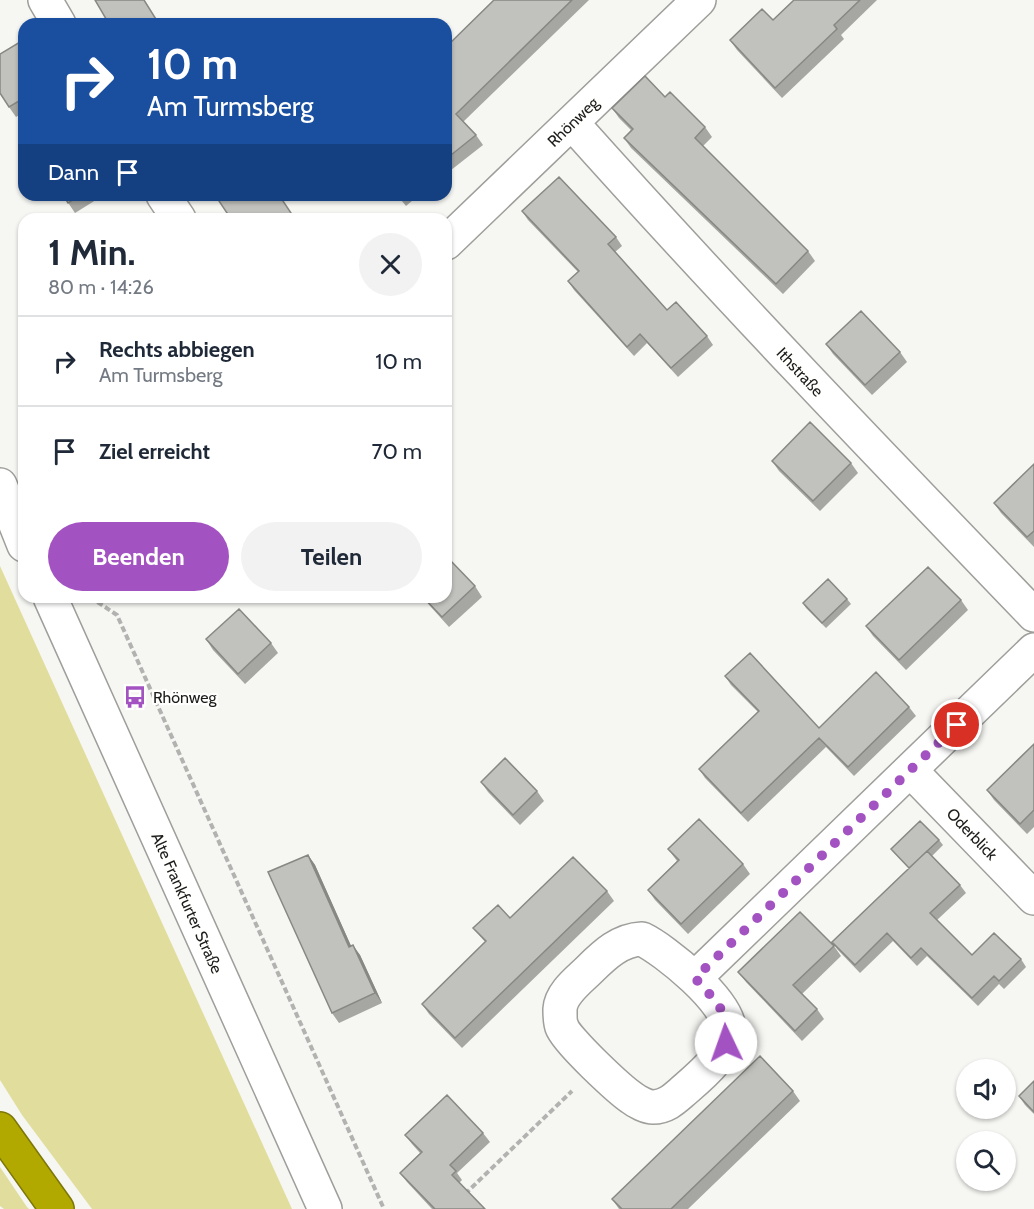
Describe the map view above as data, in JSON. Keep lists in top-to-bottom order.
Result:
{
  "streets": {
    "street": [
      "Rhönweg",
      "Ithstraße",
      "Oderblick",
      "Alte Frankfurter Straße"
    ]
  },
  "crossings": [
    ["Rhönweg", "Ithstraße"]
  ],
  "places": {
    "bus stop": ["Rhönweg"]
  },
  "page": {
    "turn": ["10 m", "Am Turmsberg"],
    "then": "Dann",
    "heading": ["1 Min.", "80 m · 14:26"],
    "list": [
      {
        "name": "Rechts abbiegen",
        "note": "Am Turmsberg",
        "value": "10 m"
      },
      {
        "name": "Ziel erreicht",
        "value": "70 m"
      }
    ],
    "buttons": ["Beenden", "Teilen"]
  }
}
